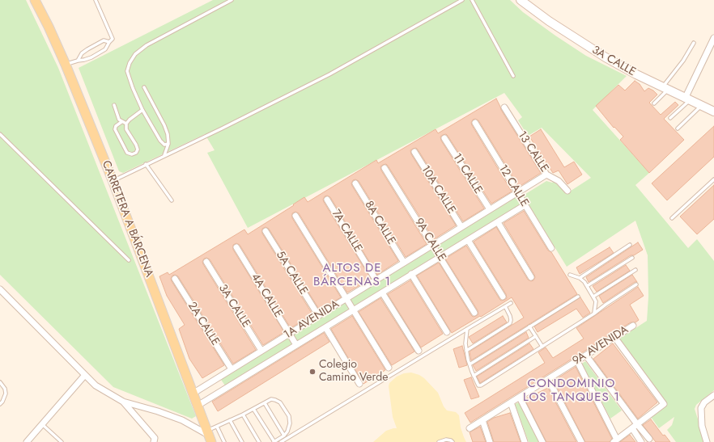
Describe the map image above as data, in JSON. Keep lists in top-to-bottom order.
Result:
{
  "streets": {
    "main road": ["3A CALLE", "CARRETERA A BÁRCENA"],
    "street": [
      "13 CALLE",
      "11 CALLE",
      "12 CALLE",
      "10A CALLE",
      "8A CALLE",
      "7A CALLE",
      "9A CALLE",
      "5A CALLE",
      "4A CALLE",
      "1A AVENIDA",
      "2A CALLE",
      "9A AVENIDA"
    ]
  },
  "crossings": [
    ["3A CALLE", "1A AVENIDA"],
    ["13 CALLE", "1A AVENIDA"],
    ["11 CALLE", "1A AVENIDA"],
    ["12 CALLE", "1A AVENIDA"],
    ["10A CALLE", "1A AVENIDA"],
    ["CARRETERA A BÁRCENA", "1A AVENIDA"],
    ["8A CALLE", "1A AVENIDA"],
    ["7A CALLE", "1A AVENIDA"],
    ["9A CALLE", "1A AVENIDA"],
    ["5A CALLE", "1A AVENIDA"],
    ["4A CALLE", "1A AVENIDA"],
    ["1A AVENIDA", "2A CALLE"]
  ],
  "districts": ["ALTOS DE BÁRCENAS 1", "CONDOMINIO LOS TANQUES 1"],
  "places": ["Colegio Camino Verde"]
}
